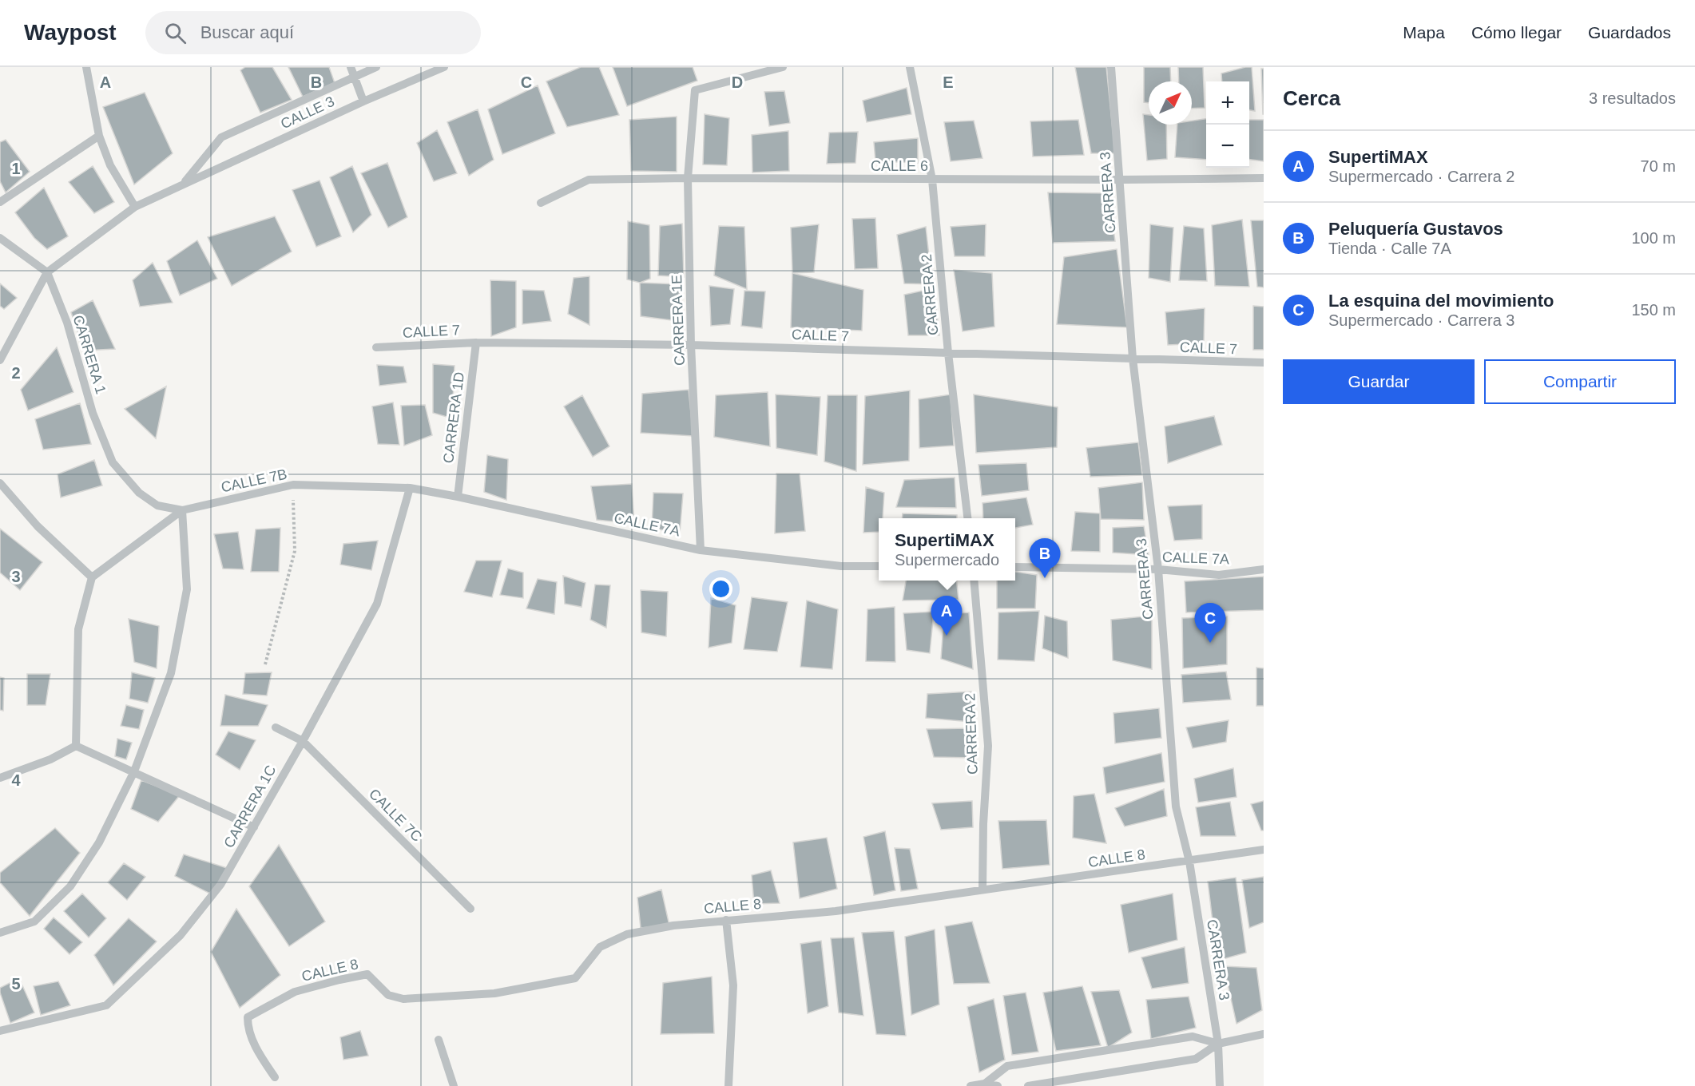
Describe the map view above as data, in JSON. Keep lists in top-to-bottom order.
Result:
{
  "streets": {
    "street": [
      "CALLE 3",
      "CALLE 6",
      "CARRERA 3",
      "CARRERA 2",
      "CARRERA 1E",
      "CALLE 7",
      "CARRERA 1",
      "CARRERA 1D",
      "CALLE 7B",
      "CALLE 7A",
      "CARRERA 1C",
      "CALLE 7C",
      "CALLE 8"
    ]
  },
  "crossings": [
    ["CALLE 3", "CARRERA 1"],
    ["CALLE 6", "CARRERA 3"],
    ["CALLE 6", "CARRERA 2"],
    ["CALLE 6", "CARRERA 1E"],
    ["CARRERA 3", "CALLE 7"],
    ["CARRERA 3", "CALLE 7A"],
    ["CARRERA 3", "CALLE 8"],
    ["CARRERA 2", "CALLE 7"],
    ["CARRERA 2", "CALLE 8"],
    ["CARRERA 1E", "CALLE 7"],
    ["CARRERA 1E", "CALLE 7A"],
    ["CALLE 7", "CARRERA 1D"],
    ["CARRERA 1", "CALLE 7B"],
    ["CARRERA 1D", "CALLE 7A"],
    ["CALLE 7B", "CALLE 7A"],
    ["CALLE 7B", "CARRERA 1C"],
    ["CALLE 7A", "CARRERA 1C"],
    ["CARRERA 1C", "CALLE 7C"]
  ],
  "north": "top right",
  "page": {
    "header": "Waypost",
    "search": "Buscar aquí",
    "nav": ["Mapa", "Cómo llegar", "Guardados"],
    "heading": ["Cerca", "3 resultados"],
    "map_buttons": ["+", "−"],
    "list": [
      {
        "mark": "A",
        "name": "SupertiMAX",
        "note": "Supermercado · Carrera 2",
        "value": "70 m"
      },
      {
        "mark": "B",
        "name": "Peluquería Gustavos",
        "note": "Tienda · Calle 7A",
        "value": "100 m"
      },
      {
        "mark": "C",
        "name": "La esquina del movimiento",
        "note": "Supermercado · Carrera 3",
        "value": "150 m"
      }
    ],
    "buttons": ["Guardar", "Compartir"],
    "popup": ["SupertiMAX", "Supermercado"],
    "pins": ["B", "A", "C"]
  },
  "grid": {
    "columns": [
      "A",
      "B",
      "C",
      "D",
      "E"
    ],
    "rows": [
      "1",
      "2",
      "3",
      "4",
      "5"
    ]
  }
}
